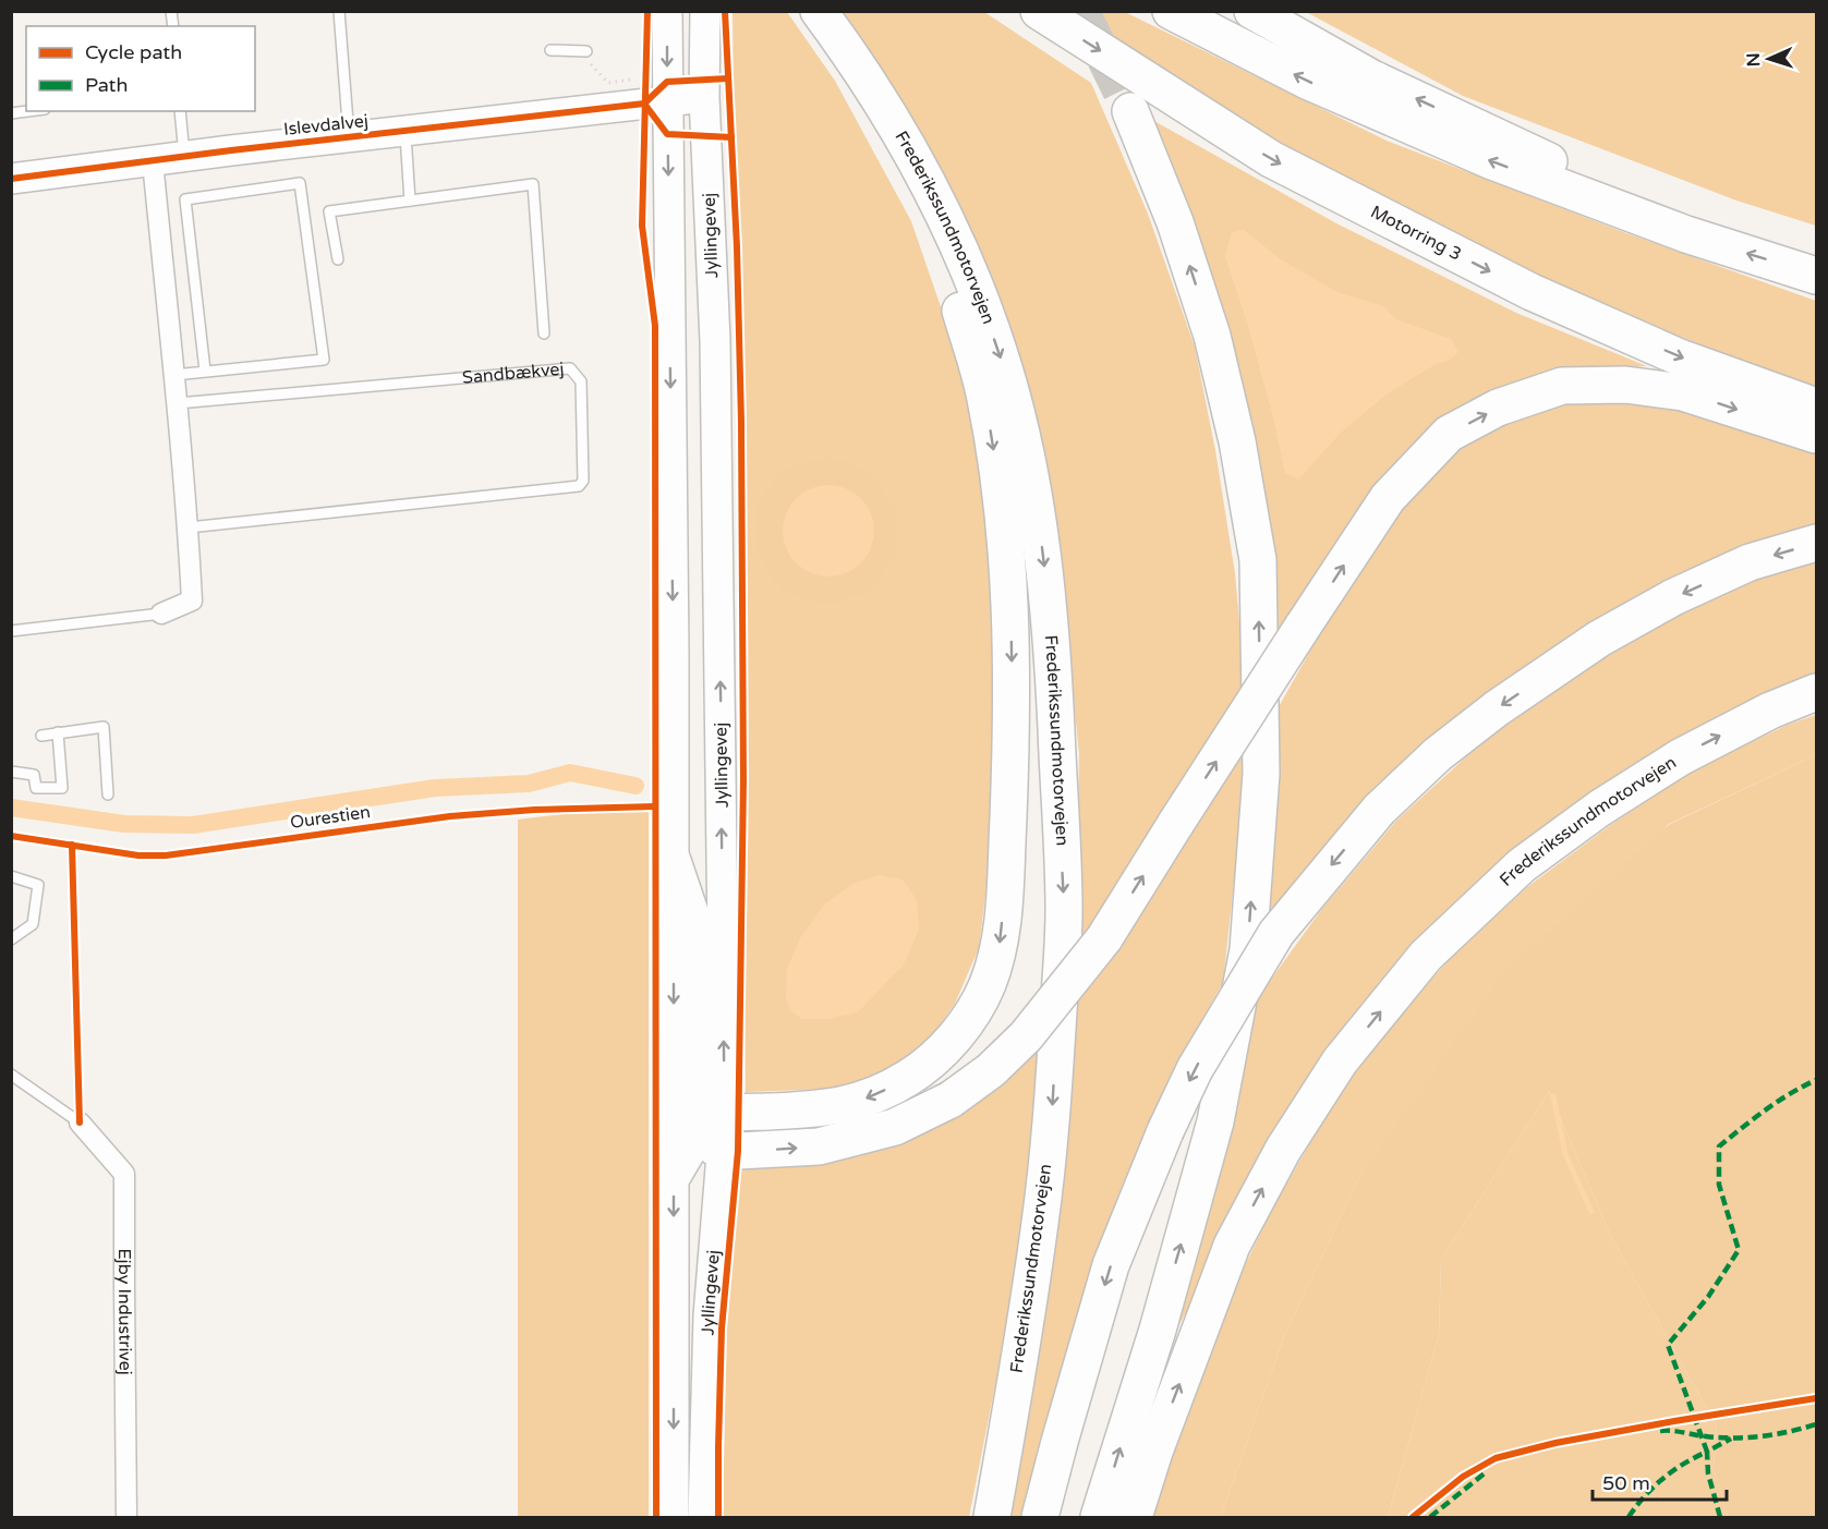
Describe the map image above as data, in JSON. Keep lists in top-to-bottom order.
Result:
{
  "streets": {
    "highway": ["Frederikssundmotorvejen", "Motorring 3"],
    "street": ["Islevdalvej", "Jyllingevej", "Ejby Industrivej"],
    "lane": ["Sandbækvej"],
    "cycle path": ["Ourestien"]
  },
  "crossings": [
    ["Islevdalvej", "Jyllingevej"]
  ],
  "legend": ["Cycle path", "Path"],
  "scale_bar": "50 m",
  "north": "left"
}
